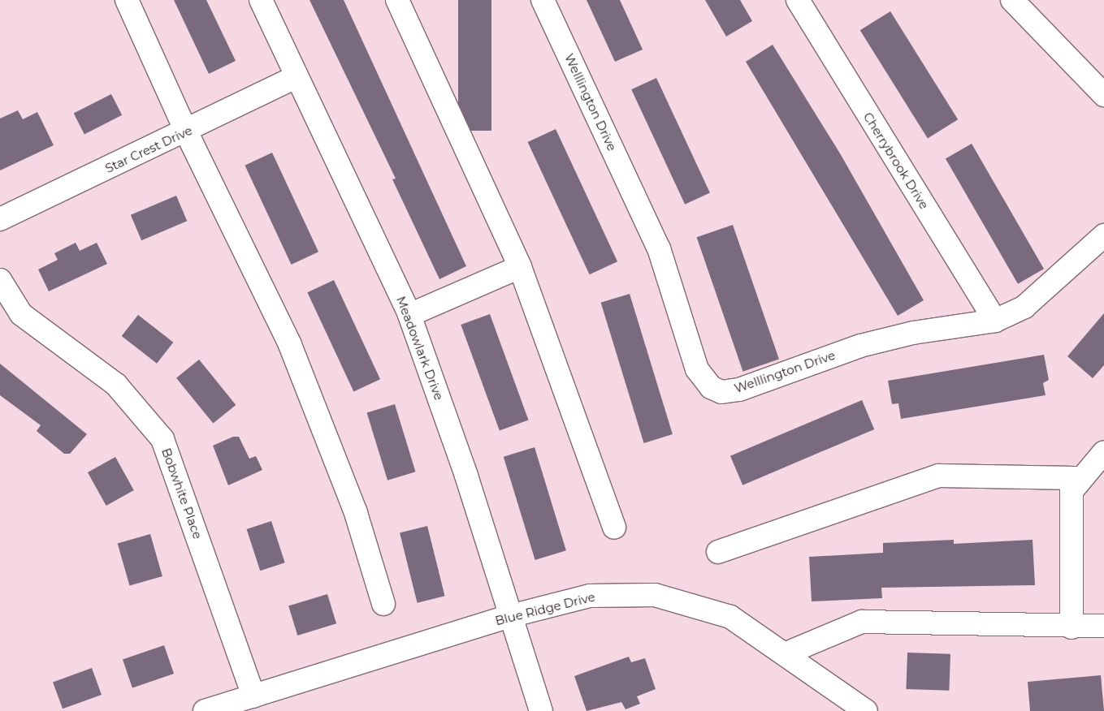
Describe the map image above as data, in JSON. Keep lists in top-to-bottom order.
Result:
{
  "streets": {
    "street": [
      "Welllington Drive",
      "Star Crest Drive",
      "Cherrybrook Drive",
      "Meadowlark Drive",
      "Bobwhite Place",
      "Blue Ridge Drive"
    ]
  },
  "crossings": [
    ["Welllington Drive", "Cherrybrook Drive"],
    ["Star Crest Drive", "Meadowlark Drive"],
    ["Meadowlark Drive", "Blue Ridge Drive"],
    ["Bobwhite Place", "Blue Ridge Drive"]
  ]
}
